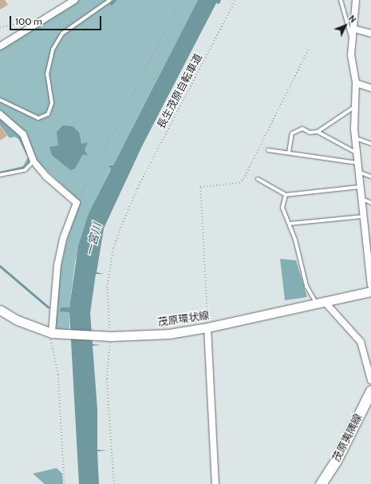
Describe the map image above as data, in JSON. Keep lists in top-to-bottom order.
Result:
{
  "streets": {
    "main road": ["茂原環状線", "茂原夷隅線"],
    "path": ["長生茂原自転車道"]
  },
  "water": ["一宮川"],
  "scale_bar": "100 m",
  "north": "top right"
}
